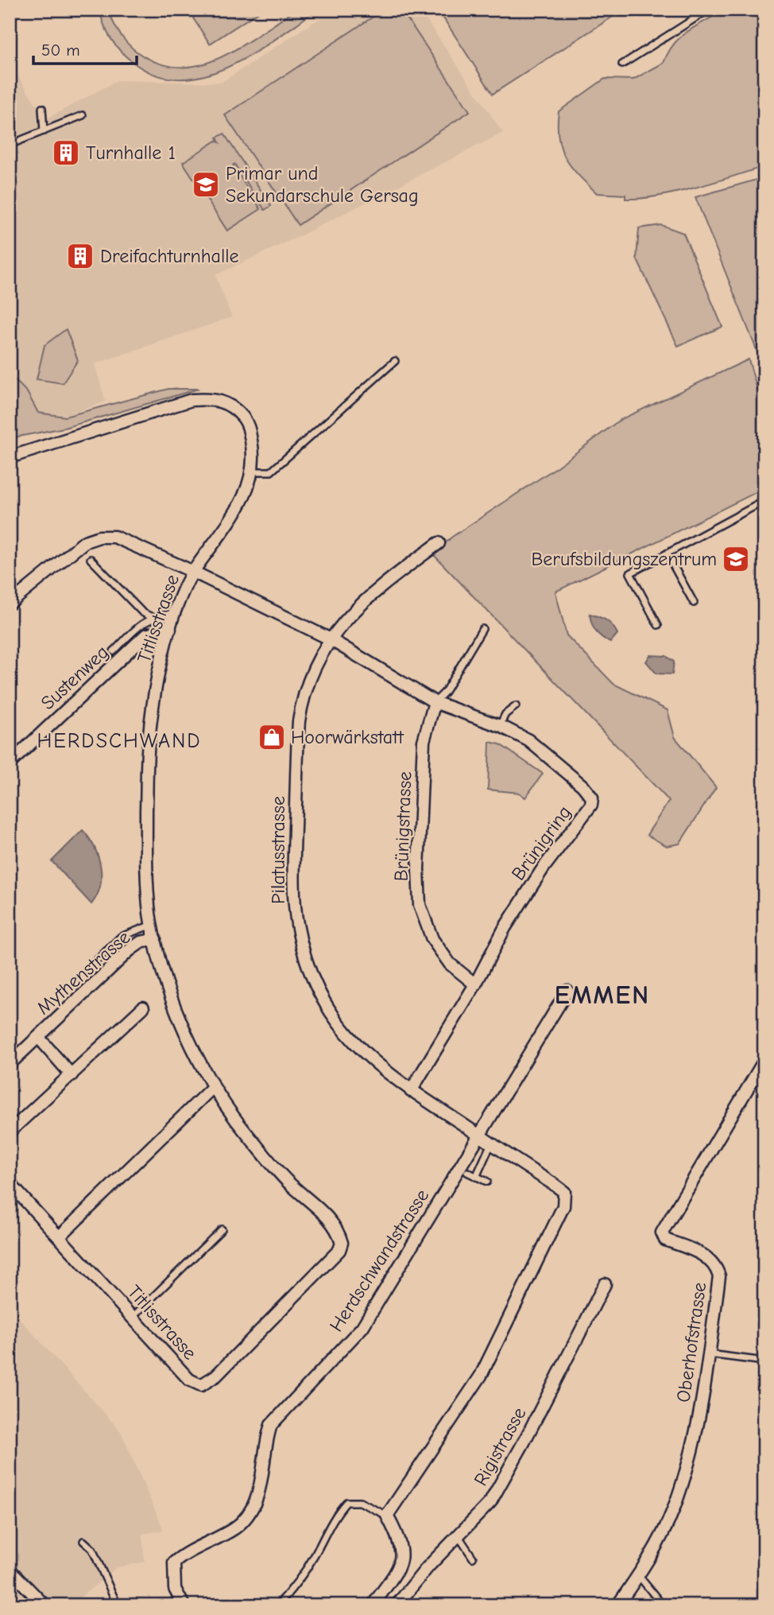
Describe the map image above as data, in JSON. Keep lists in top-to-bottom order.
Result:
{
  "streets": {
    "street": [
      "Titlisstrasse",
      "Sustenweg",
      "Brünigstrasse",
      "Brünigring",
      "Pilatusstrasse",
      "Mythenstrasse",
      "Herdschwandstrasse",
      "Oberhofstrasse",
      "Rigistrasse"
    ]
  },
  "crossings": [
    ["Titlisstrasse", "Sustenweg"],
    ["Titlisstrasse", "Mythenstrasse"],
    ["Brünigstrasse", "Brünigring"],
    ["Pilatusstrasse", "Herdschwandstrasse"]
  ],
  "districts": ["HERDSCHWAND", "EMMEN"],
  "places": {
    "building": ["Turnhalle 1", "Dreifachturnhalle"],
    "school or university": ["Primar und Sekundarschule Gersag", "Berufsbildungszentrum"],
    "shop": ["Hoorwärkstatt"]
  },
  "scale_bar": "50 m"
}
